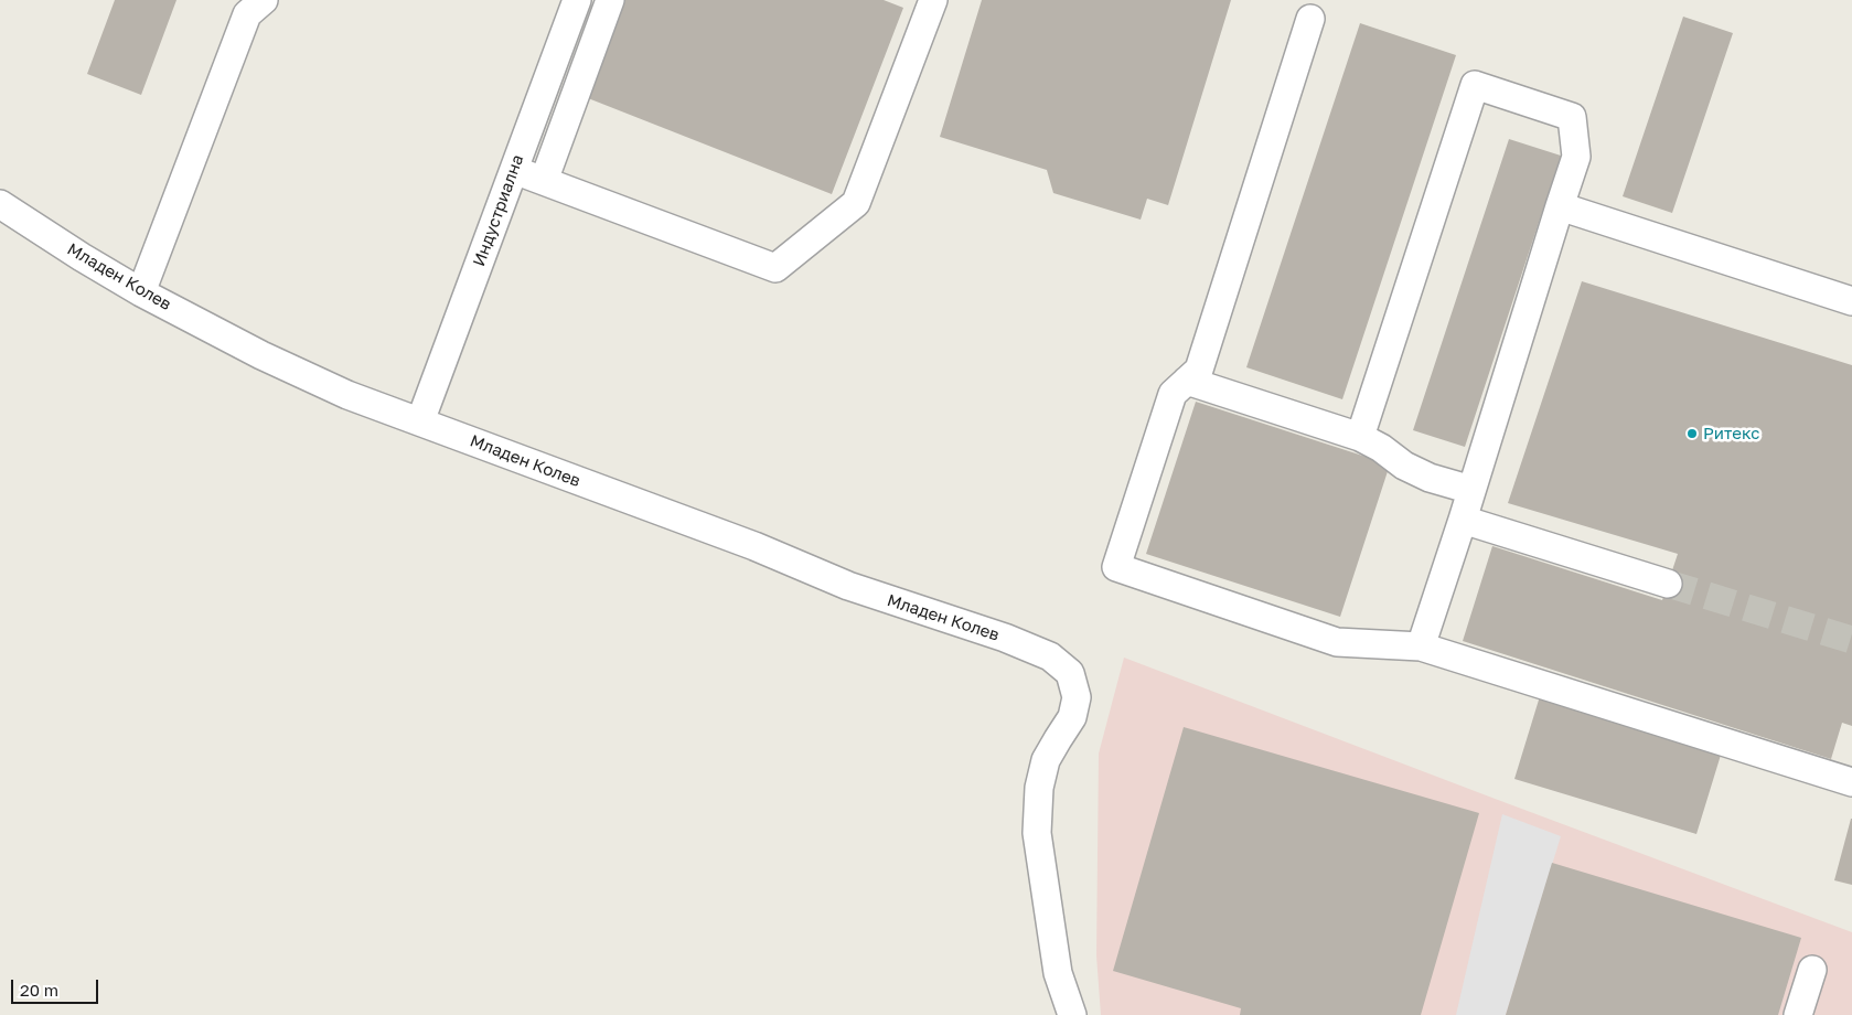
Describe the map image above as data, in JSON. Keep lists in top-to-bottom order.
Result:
{
  "streets": {
    "street": ["Индустриална", "Младен Колев"]
  },
  "crossings": [
    ["Индустриална", "Младен Колев"]
  ],
  "places": ["Ритекс"],
  "scale_bar": "20 m"
}
